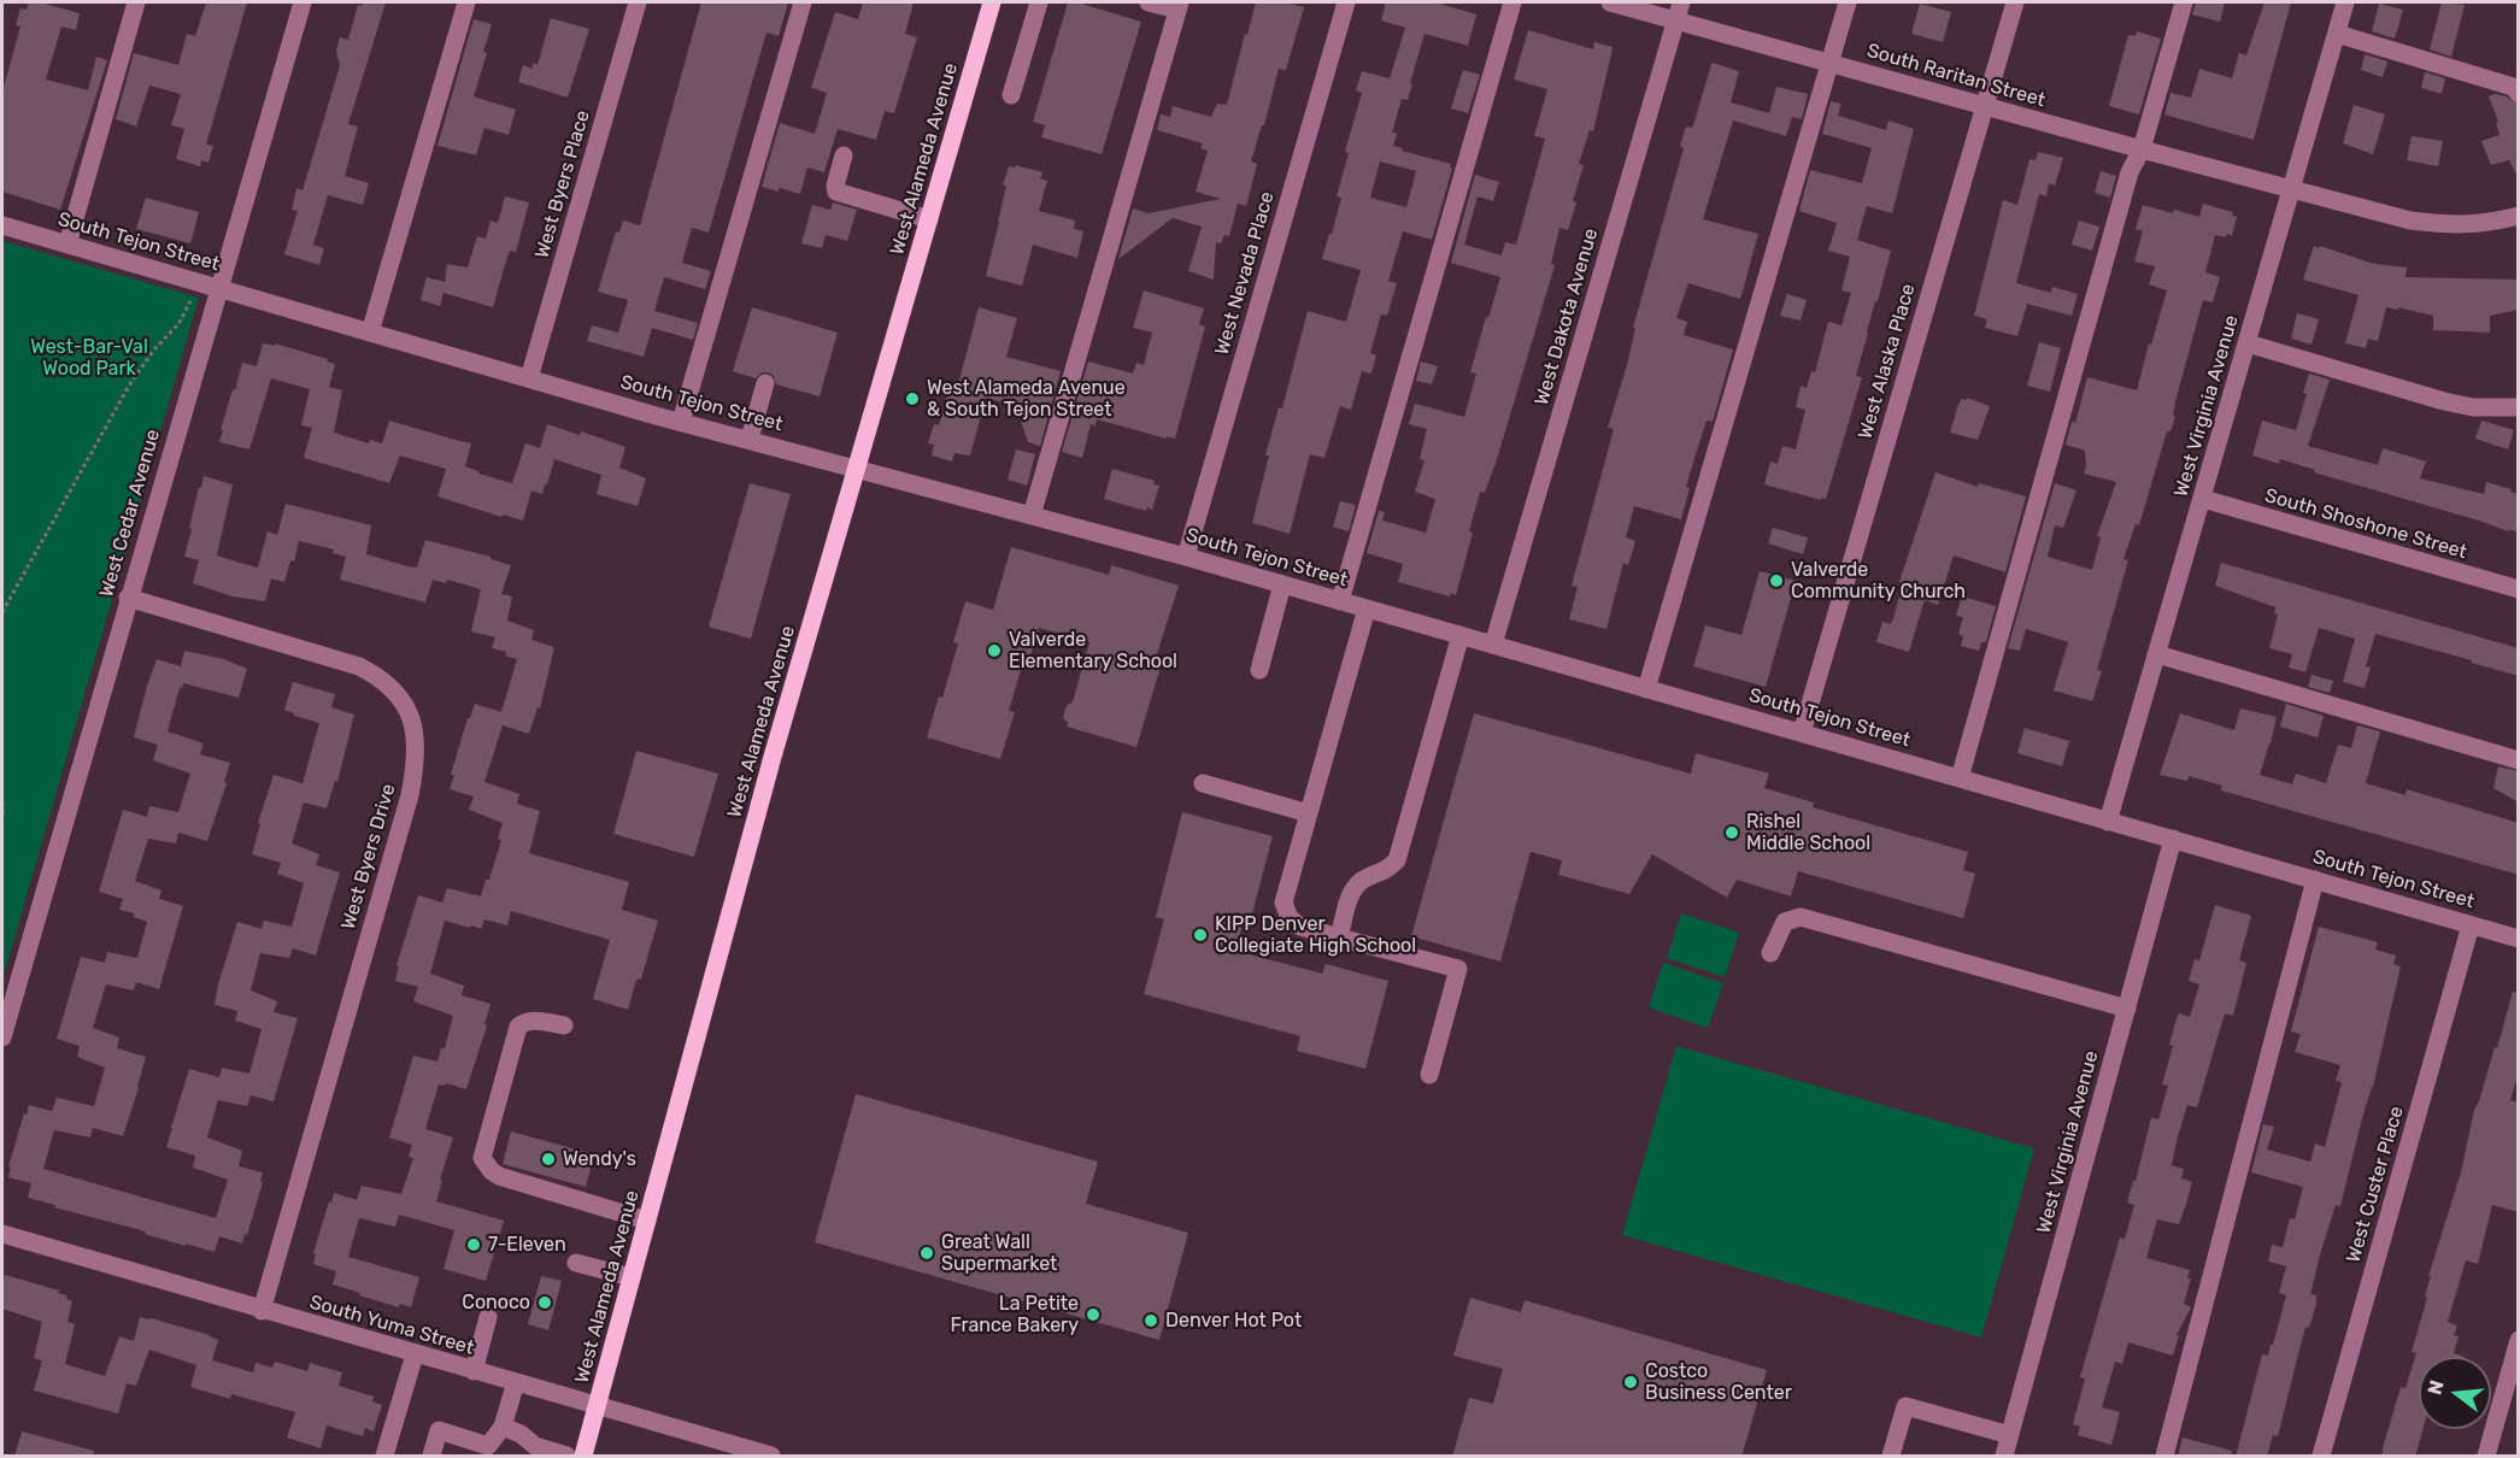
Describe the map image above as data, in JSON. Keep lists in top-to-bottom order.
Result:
{
  "streets": {
    "main road": ["West Alameda Avenue"],
    "street": [
      "South Raritan Street",
      "West Byers Place",
      "South Tejon Street",
      "West Nevada Place",
      "West Dakota Avenue",
      "West Alaska Place",
      "West Virginia Avenue",
      "West Cedar Avenue",
      "South Shoshone Street",
      "West Byers Drive",
      "West Custer Place",
      "South Yuma Street"
    ]
  },
  "crossings": [
    ["South Raritan Street", "West Dakota Avenue"],
    ["South Raritan Street", "West Alaska Place"],
    ["South Raritan Street", "West Virginia Avenue"],
    ["West Alameda Avenue", "South Tejon Street"],
    ["West Alameda Avenue", "South Yuma Street"],
    ["West Byers Place", "South Tejon Street"],
    ["South Tejon Street", "West Nevada Place"],
    ["South Tejon Street", "West Dakota Avenue"],
    ["South Tejon Street", "West Alaska Place"],
    ["South Tejon Street", "West Virginia Avenue"],
    ["South Tejon Street", "West Cedar Avenue"],
    ["South Tejon Street", "West Custer Place"],
    ["West Virginia Avenue", "South Shoshone Street"],
    ["West Cedar Avenue", "West Byers Drive"],
    ["West Byers Drive", "South Yuma Street"]
  ],
  "parks": ["West-Bar-Val Wood Park"],
  "places": [
    "West Alameda Avenue & South Tejon Street",
    "Valverde Community Church",
    "Valverde Elementary School",
    "Rishel Middle School",
    "KIPP Denver Collegiate High School",
    "Wendy's",
    "7-Eleven",
    "Great Wall Supermarket",
    "Conoco",
    "La Petite France Bakery",
    "Denver Hot Pot",
    "Costco Business Center"
  ],
  "north": "left"
}
